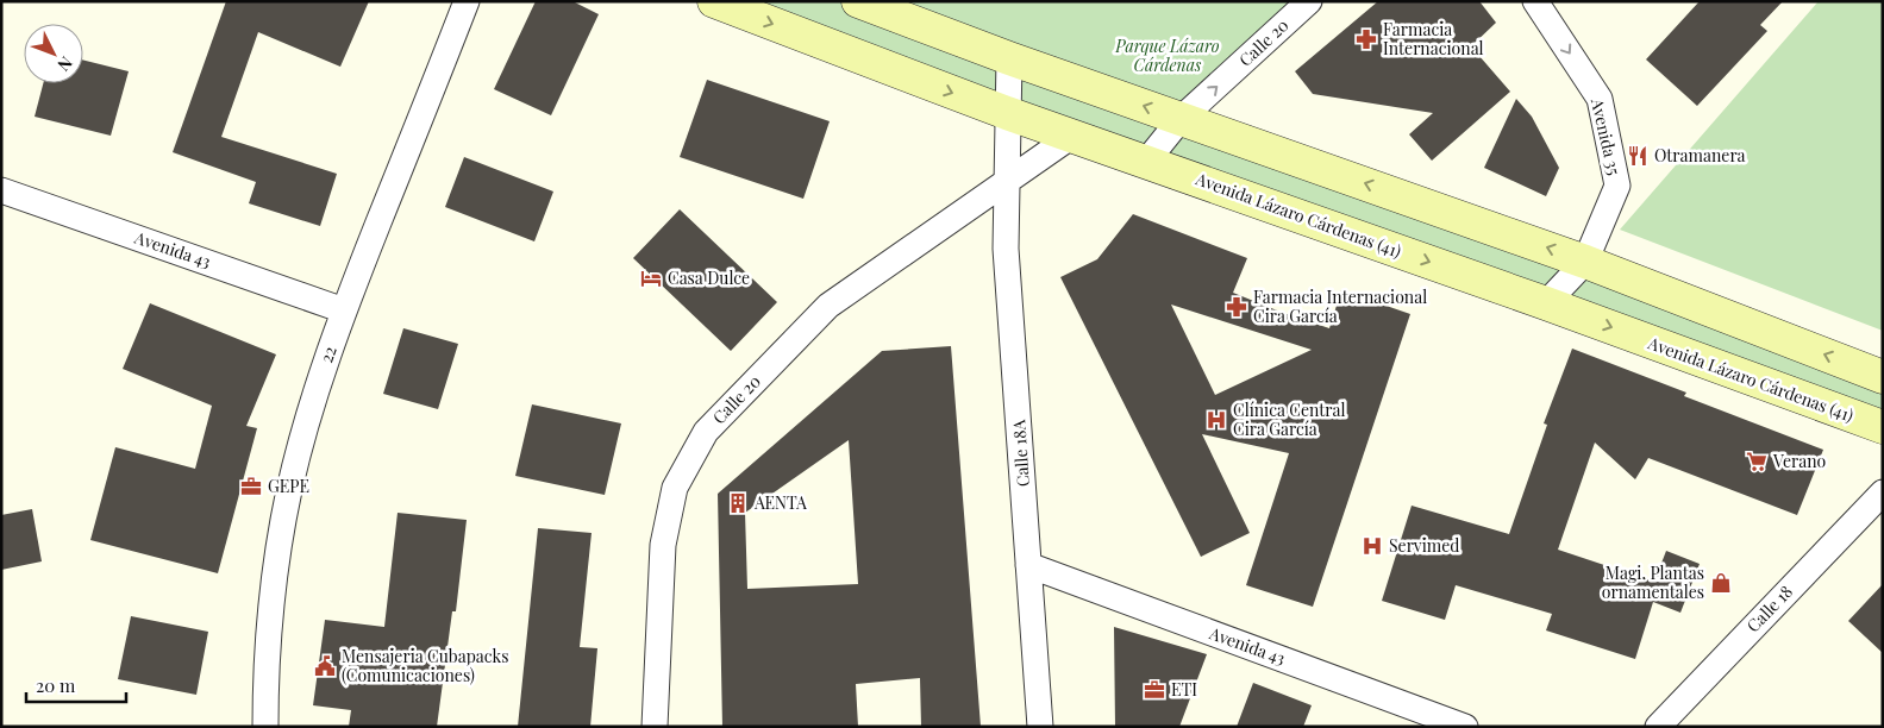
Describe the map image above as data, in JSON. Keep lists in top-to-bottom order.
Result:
{
  "streets": {
    "main road": ["Avenida Lázaro Cárdenas (41)"],
    "street": [
      "Calle 20",
      "Avenida 35",
      "Avenida 43",
      "22",
      "Calle 18A",
      "Calle 18"
    ]
  },
  "crossings": [
    ["Calle 20", "Avenida Lázaro Cárdenas (41)"],
    ["Calle 20", "Calle 18A"],
    ["Avenida 35", "Avenida Lázaro Cárdenas (41)"],
    ["Avenida 43", "22"],
    ["Avenida 43", "Calle 18A"]
  ],
  "one_way": ["Avenida 35"],
  "parks": ["Parque Lázaro Cárdenas"],
  "places": {
    "pharmacy": ["Farmacia Internacional", "Farmacia Internacional Cira García"],
    "restaurant": ["Otramanera"],
    "hotel": ["Casa Dulce"],
    "hospital": ["Clínica Central Cira García", "Servimed"],
    "supermarket": ["Verano"],
    "office": ["GEPE", "ETI"],
    "building": ["AENTA"],
    "shop": ["Magi. Plantas ornamentales"],
    "public building": ["Mensajeria Cubapacks (Comunicaciones)"]
  },
  "scale_bar": "20 m",
  "north": "bottom right"
}
